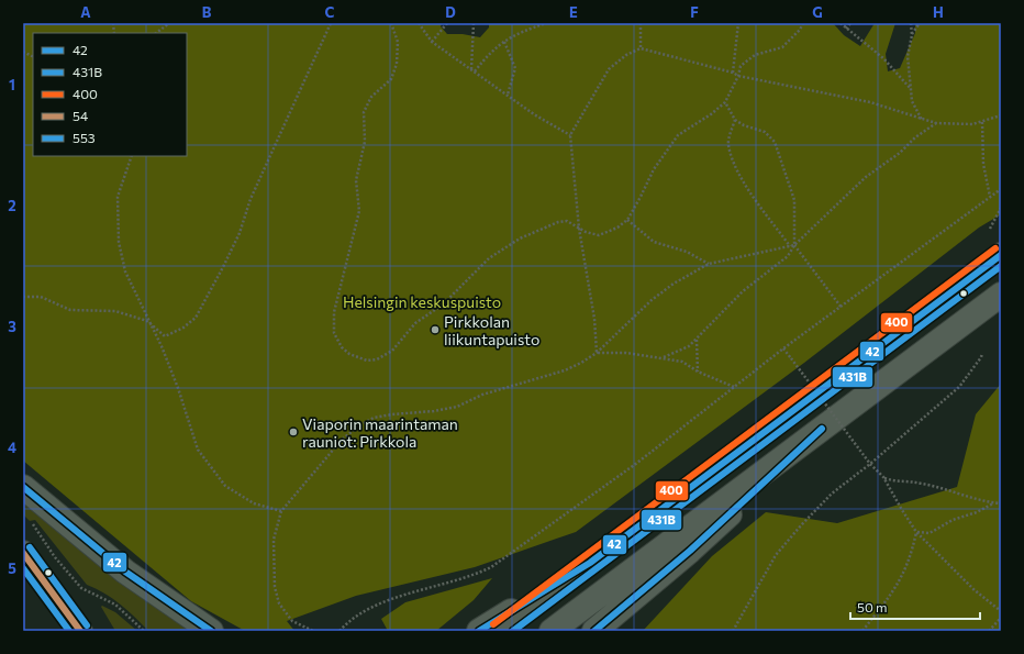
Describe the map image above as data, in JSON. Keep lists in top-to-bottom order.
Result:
{
  "parks": ["Helsingin keskuspuisto"],
  "places": ["Pirkkolan liikuntapuisto", "Viaporin maarintaman rauniot: Pirkkola"],
  "lines": [
    "transit line 400",
    "transit line 42",
    "transit line 431B",
    "transit line 54",
    "transit line 553"
  ],
  "legend": [
    "42",
    "431B",
    "400",
    "54",
    "553"
  ],
  "scale_bar": "50 m",
  "grid": {
    "columns": [
      "A",
      "B",
      "C",
      "D",
      "E",
      "F",
      "G",
      "H"
    ],
    "rows": [
      "1",
      "2",
      "3",
      "4",
      "5"
    ]
  }
}
